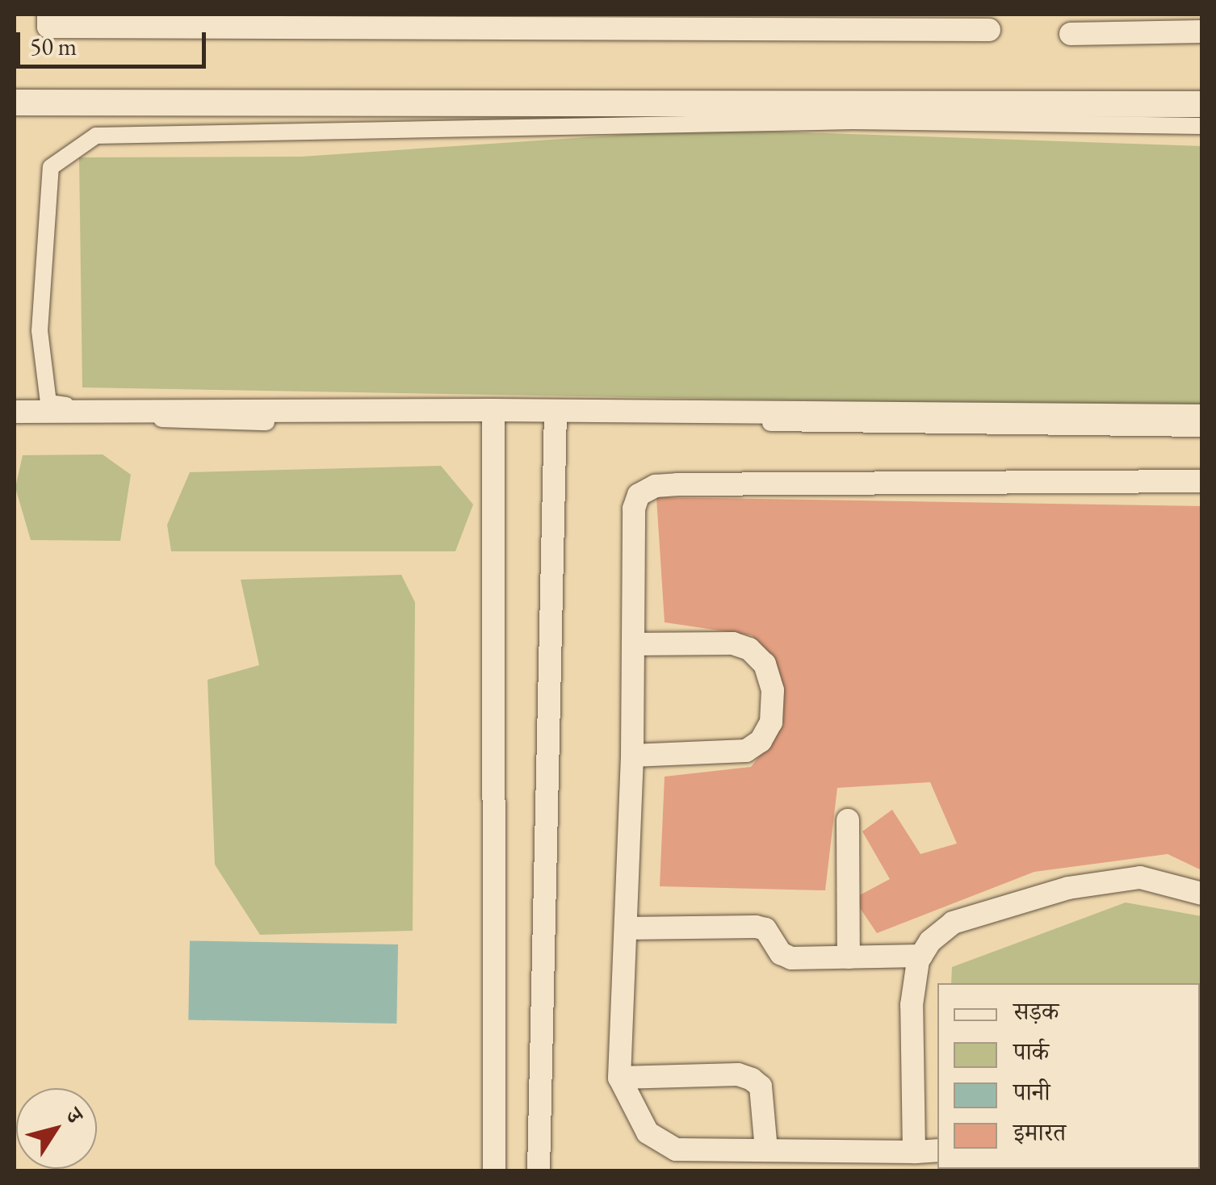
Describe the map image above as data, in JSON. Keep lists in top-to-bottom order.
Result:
{
  "legend": [
    "सड़क",
    "पार्क",
    "पानी",
    "इमारत"
  ],
  "scale_bar": "50 m",
  "north": "top right"
}
